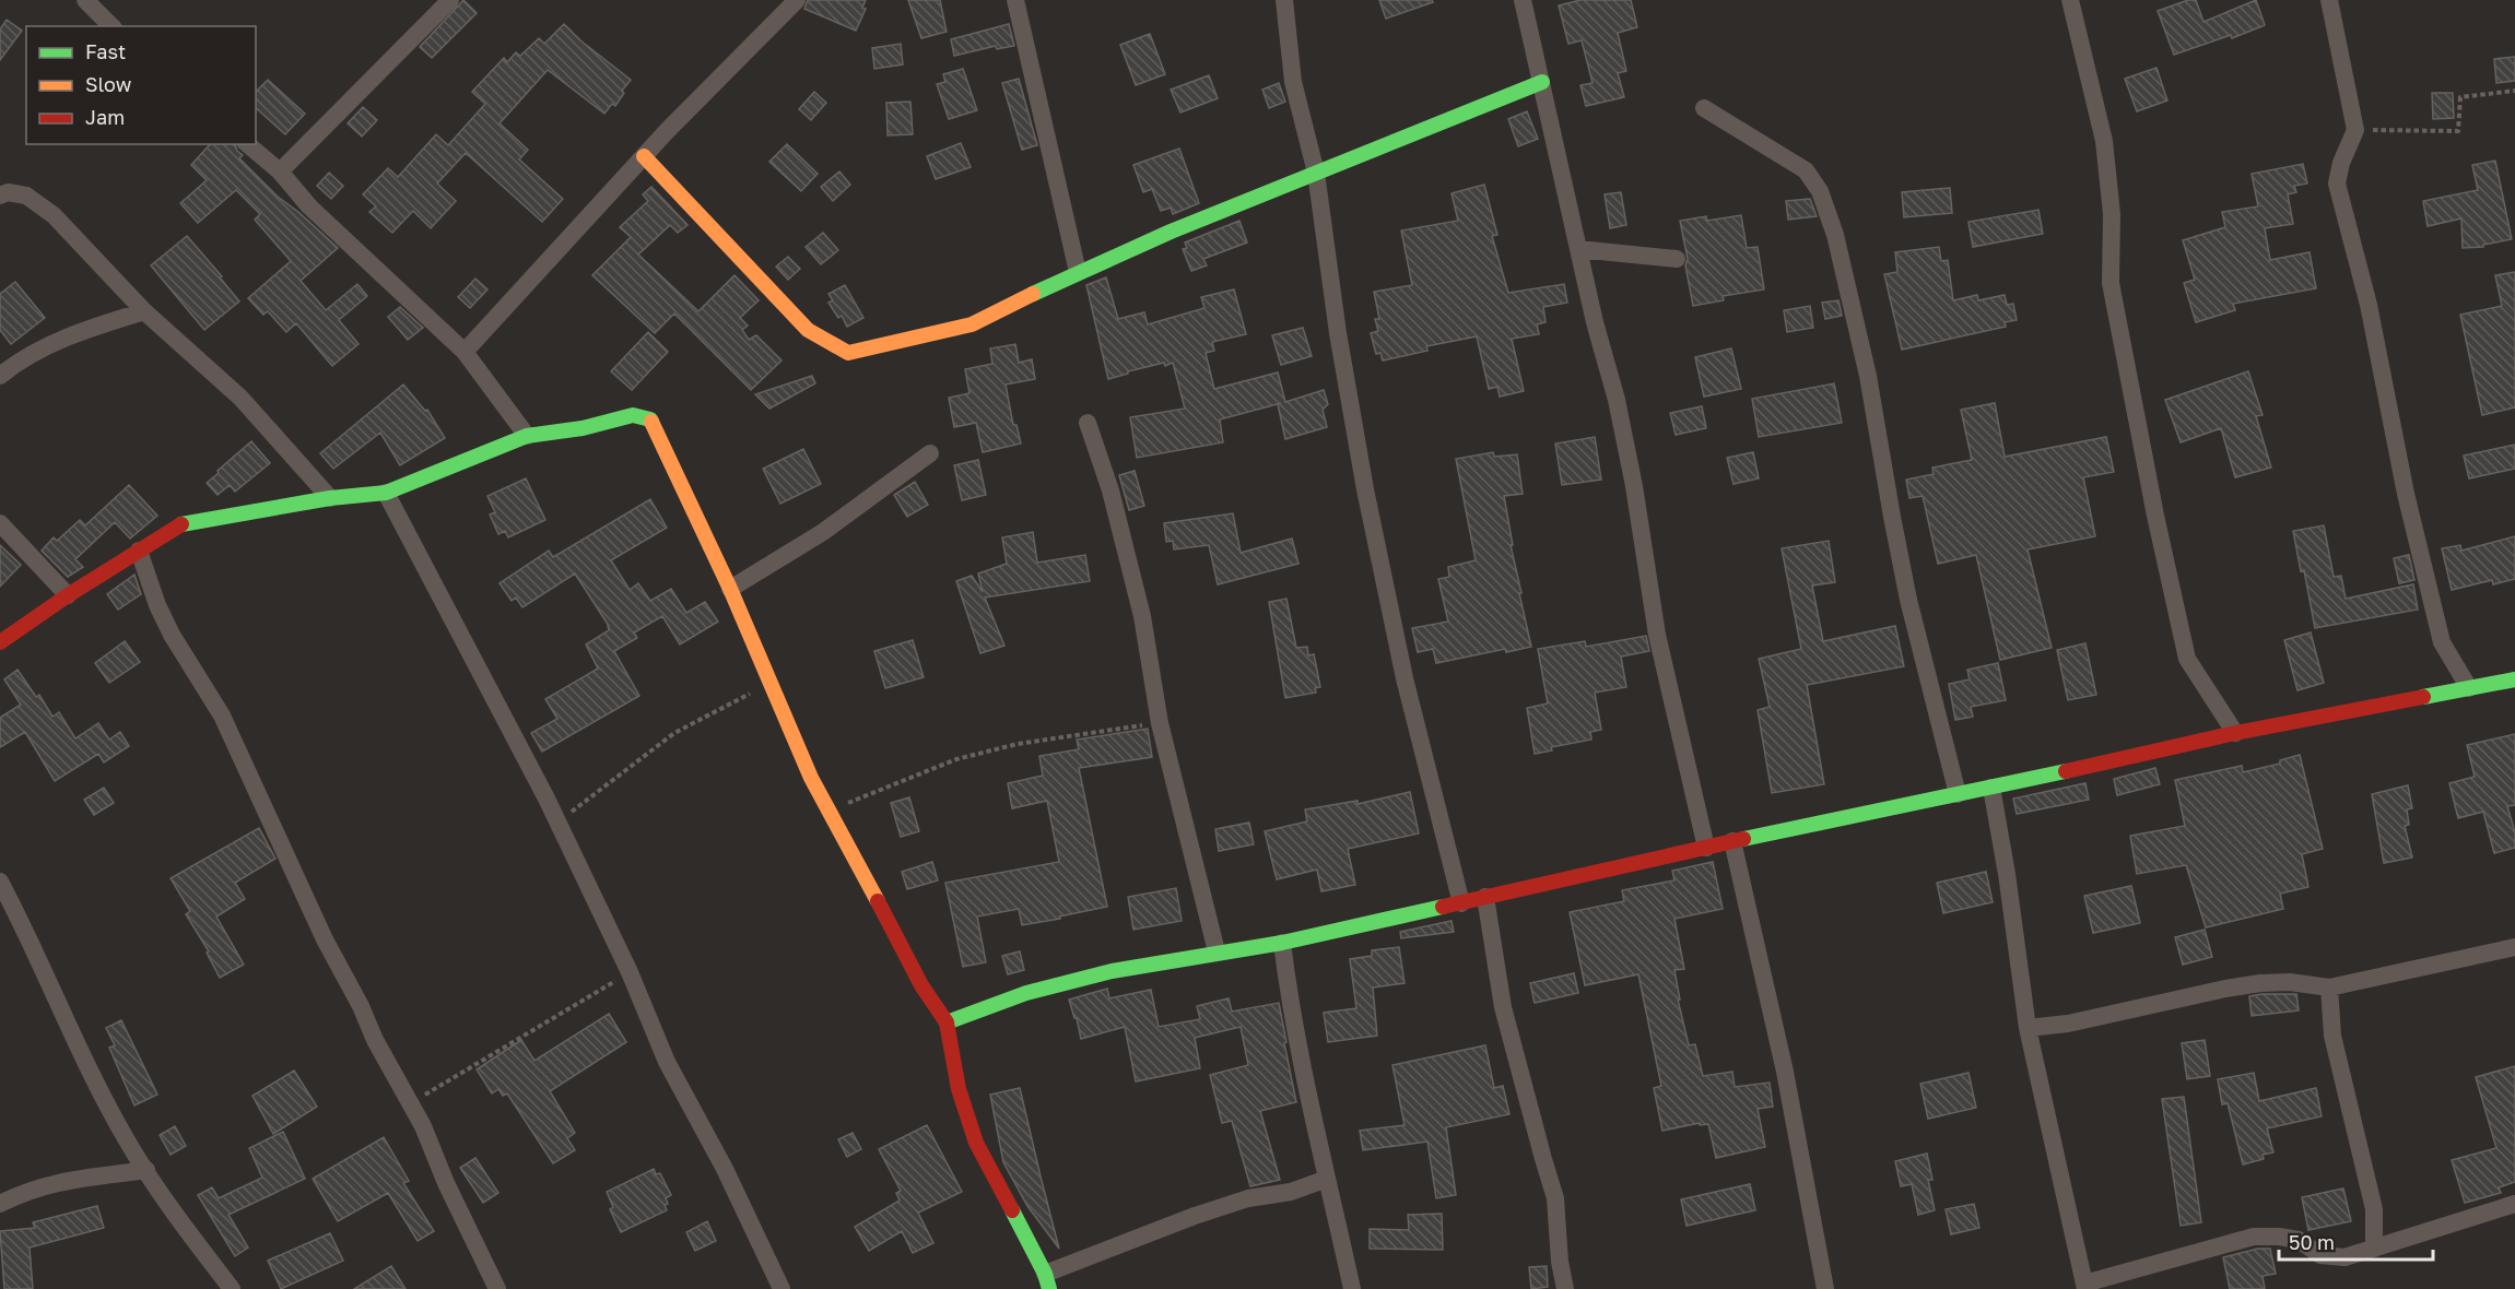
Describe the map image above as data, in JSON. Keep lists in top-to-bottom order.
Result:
{
  "legend": ["Fast", "Slow", "Jam"],
  "scale_bar": "50 m"
}
